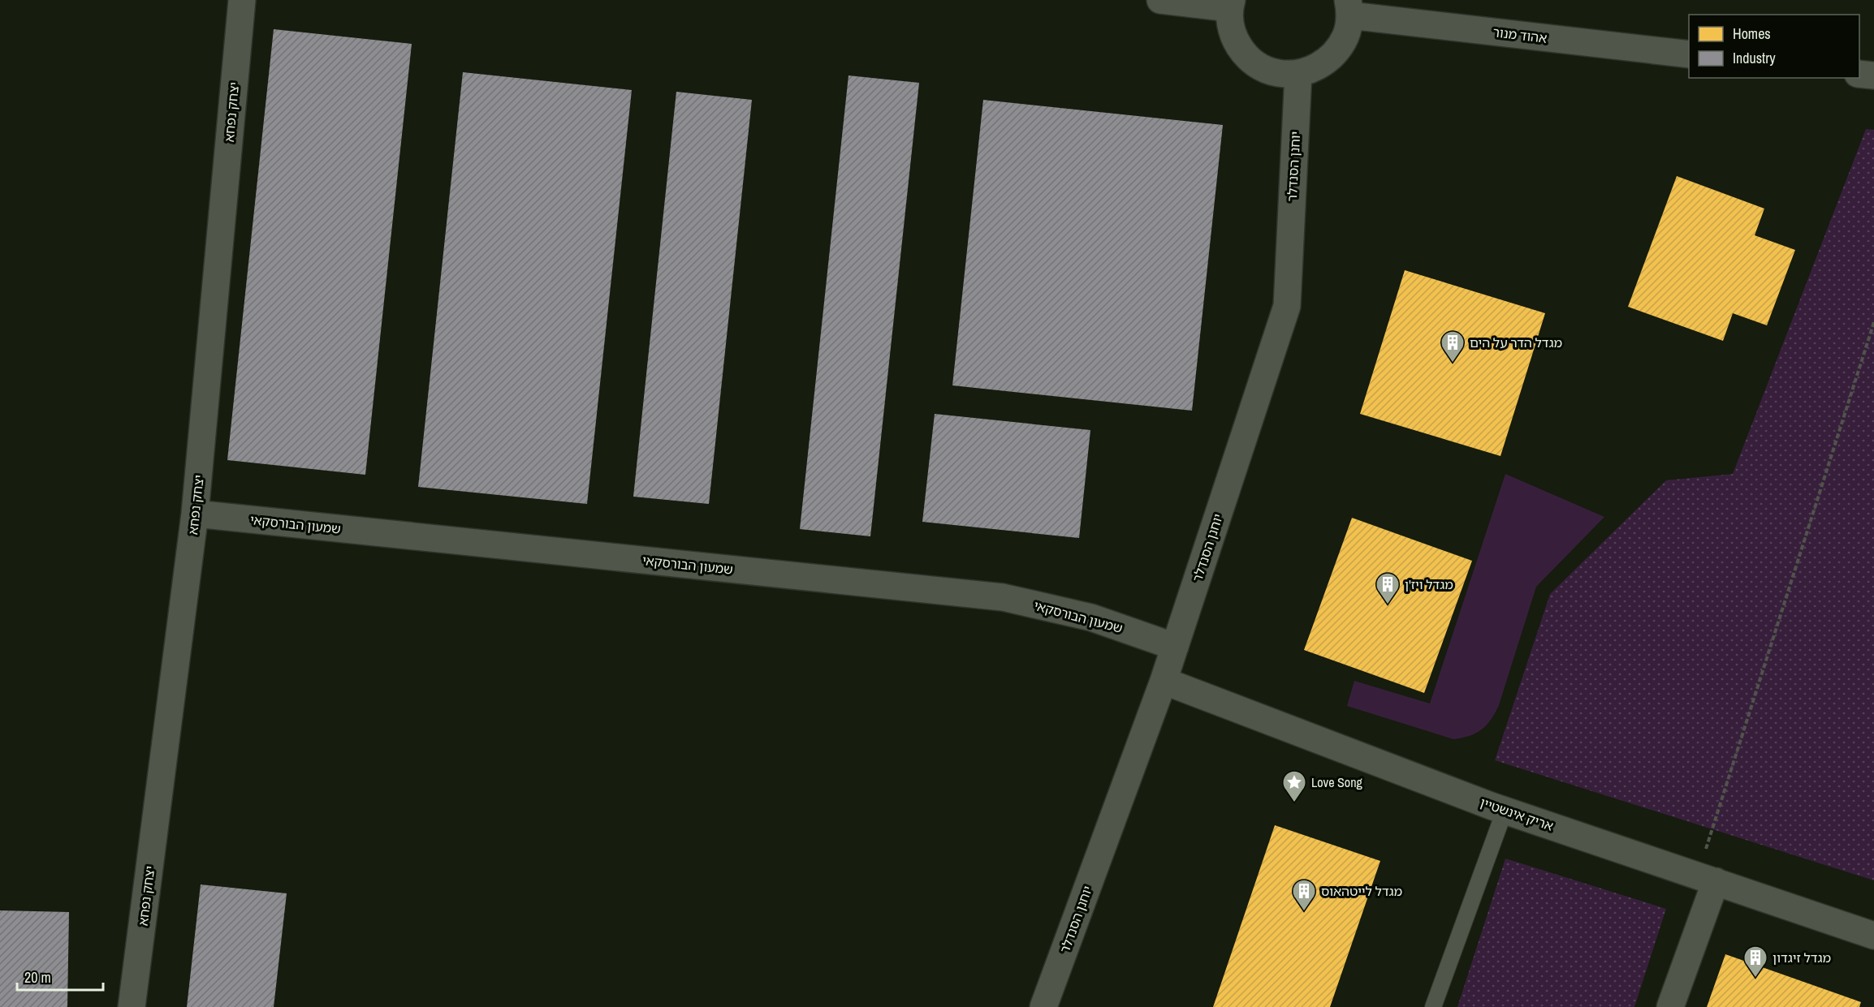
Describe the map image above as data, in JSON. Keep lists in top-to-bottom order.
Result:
{
  "streets": {
    "street": [
      "אהוד מנור",
      "יצחק נפחא",
      "יוחנן הסנדלר",
      "שמעון הבורסקאי",
      "אריק אינשטיין"
    ]
  },
  "crossings": [
    ["יצחק נפחא", "שמעון הבורסקאי"],
    ["יוחנן הסנדלר", "שמעון הבורסקאי"],
    ["יוחנן הסנדלר", "אריק אינשטיין"]
  ],
  "places": {
    "building": [
      "מגדל הדר על הים",
      "מגדל ויז'ן",
      "מגדל לייטהאוס",
      "מגדל זיגדון"
    ],
    "place": ["Love Song"]
  },
  "legend": ["Homes", "Industry"],
  "scale_bar": "20 m"
}
